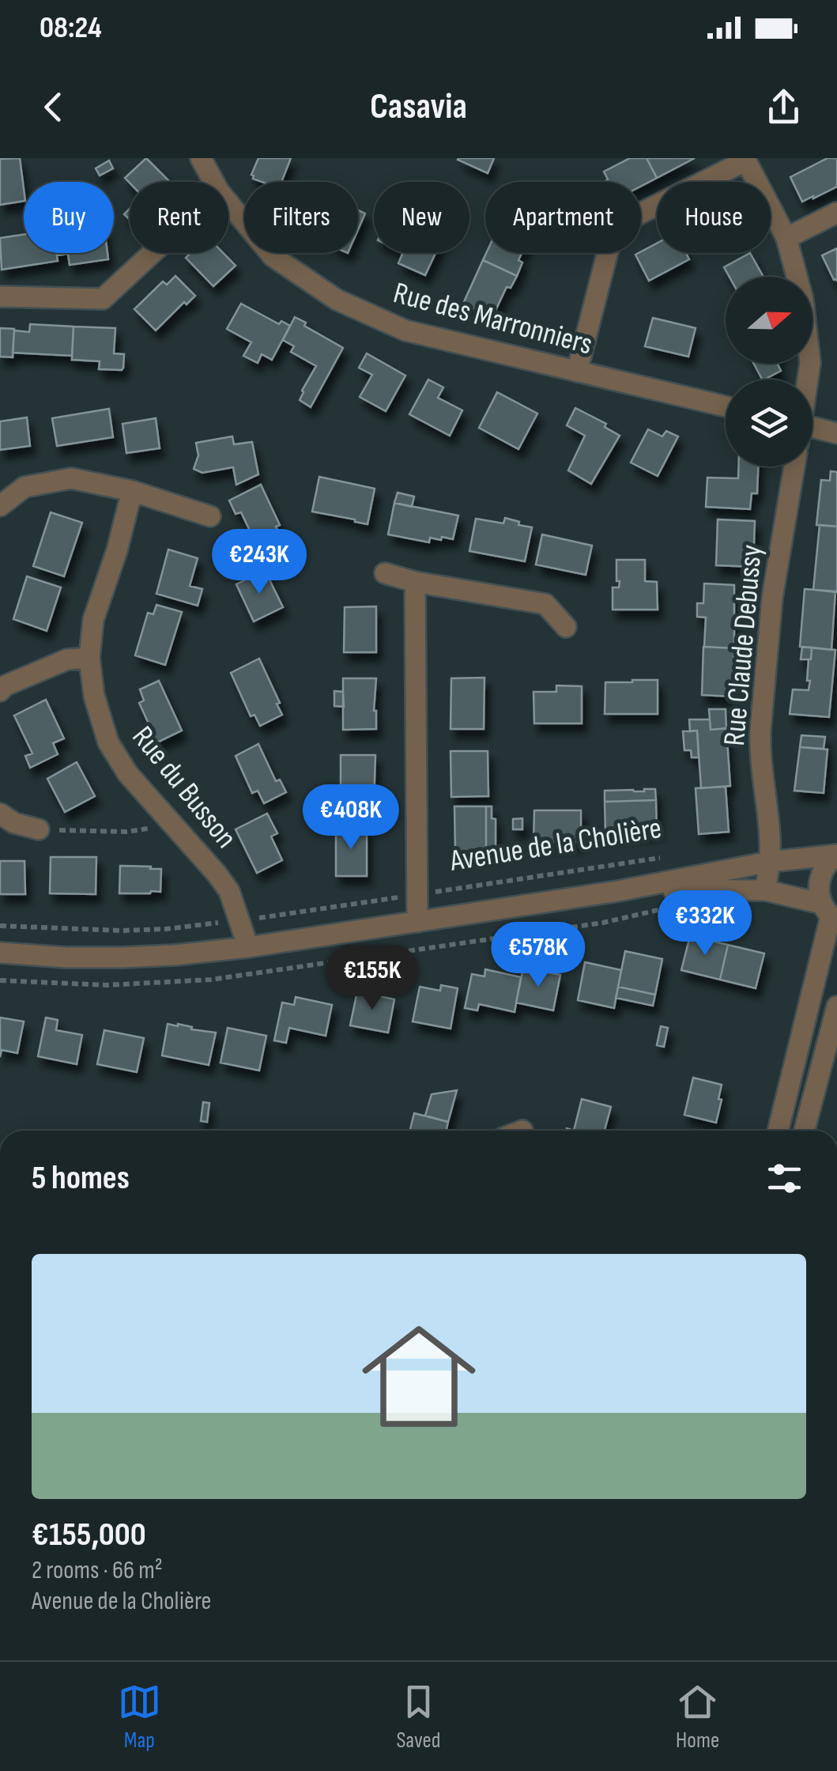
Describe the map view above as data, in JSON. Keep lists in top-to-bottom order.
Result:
{
  "streets": {
    "street": [
      "Rue des Marronniers",
      "Rue Claude Debussy",
      "Rue du Busson",
      "Avenue de la Cholière"
    ]
  },
  "crossings": [
    ["Rue Claude Debussy", "Avenue de la Cholière"],
    ["Rue du Busson", "Avenue de la Cholière"]
  ],
  "north": "right",
  "page": {
    "status": "08:24",
    "header": "Casavia",
    "chip": [
      "Buy",
      "Rent",
      "Filters",
      "New",
      "Apartment",
      "House"
    ],
    "price": [
      "€243K",
      "€408K",
      "€332K",
      "€578K",
      "€155K"
    ],
    "heading": "5 homes",
    "list": [
      {
        "name": "€155,000",
        "note": "2 rooms · 66 m² · Avenue de la Cholière"
      }
    ],
    "tabs": ["Map", "Saved", "Home"]
  }
}
